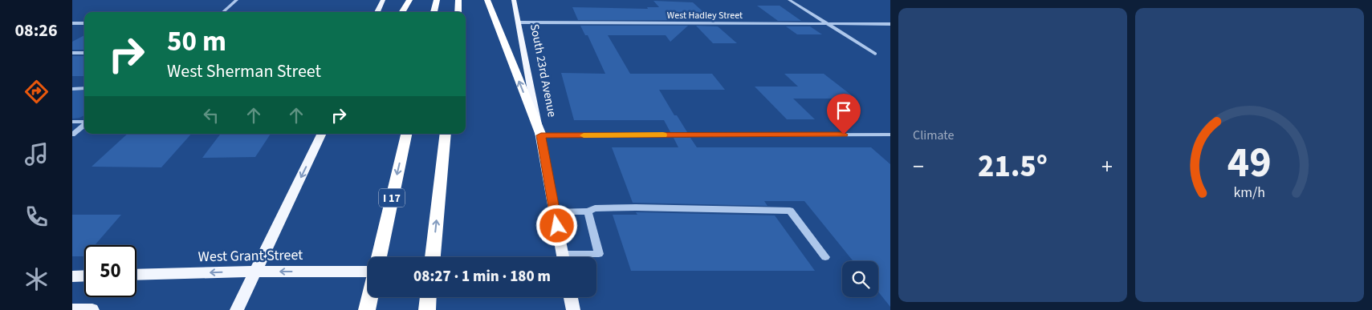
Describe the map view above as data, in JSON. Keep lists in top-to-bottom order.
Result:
{
  "streets": {
    "highway": ["I 17"],
    "main road": ["South 23rd Avenue", "West Grant Street"],
    "street": ["West Hadley Street"]
  },
  "crossings": [
    ["West Hadley Street", "South 23rd Avenue"]
  ],
  "one_way": ["West Grant Street"],
  "page": {
    "tabs": "08:26",
    "tile": "Climate",
    "turn": ["50 m", "West Sherman Street"],
    "heat": ["−", "21.5°", "+"],
    "limit": "50",
    "trip": "08:27 · 1 min · 180 m",
    "gauge": ["49", "km/h"]
  }
}
